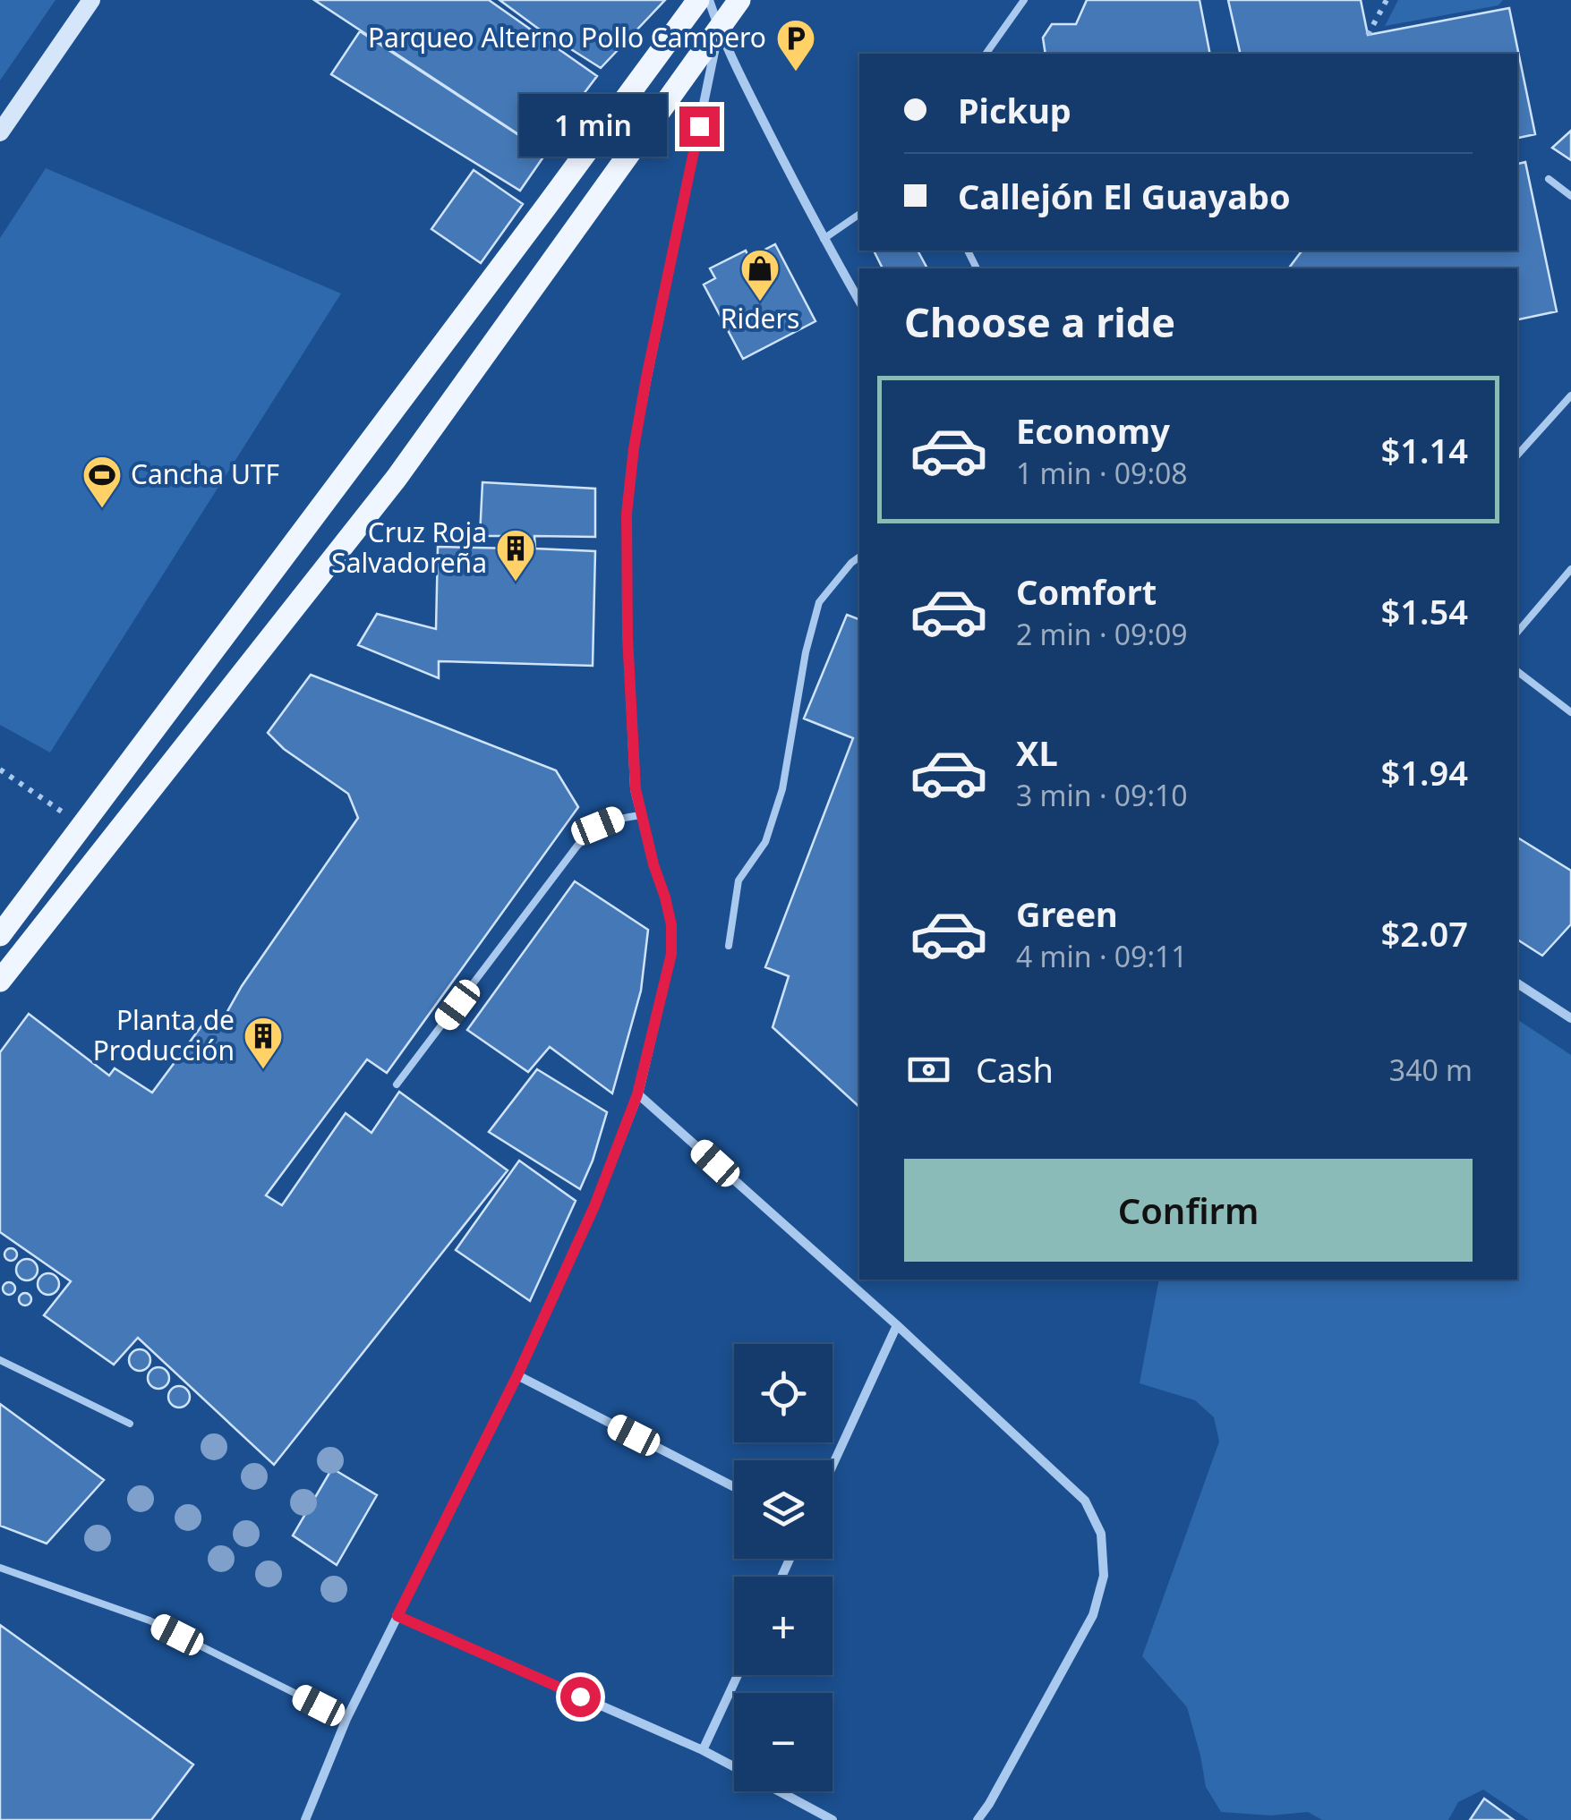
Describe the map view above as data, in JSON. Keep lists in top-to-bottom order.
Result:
{
  "places": {
    "parking": ["Parqueo Alterno Pollo Campero"],
    "shop": ["Riders"],
    "sports": ["Cancha UTF"],
    "building": ["Cruz Roja Salvadoreña", "Planta de Producción"]
  },
  "page": {
    "banner": ["Pickup", "Callejón El Guayabo"],
    "bubble": "1 min",
    "heading": "Choose a ride",
    "list": [
      {
        "name": "Economy",
        "note": "1 min · 09:08",
        "value": "$1.14"
      },
      {
        "name": "Comfort",
        "note": "2 min · 09:09",
        "value": "$1.54"
      },
      {
        "name": "XL",
        "note": "3 min · 09:10",
        "value": "$1.94"
      },
      {
        "name": "Green",
        "note": "4 min · 09:11",
        "value": "$2.07"
      }
    ],
    "pay": ["Cash", "340 m"],
    "buttons": "Confirm",
    "map_buttons": ["+", "−"]
  }
}
